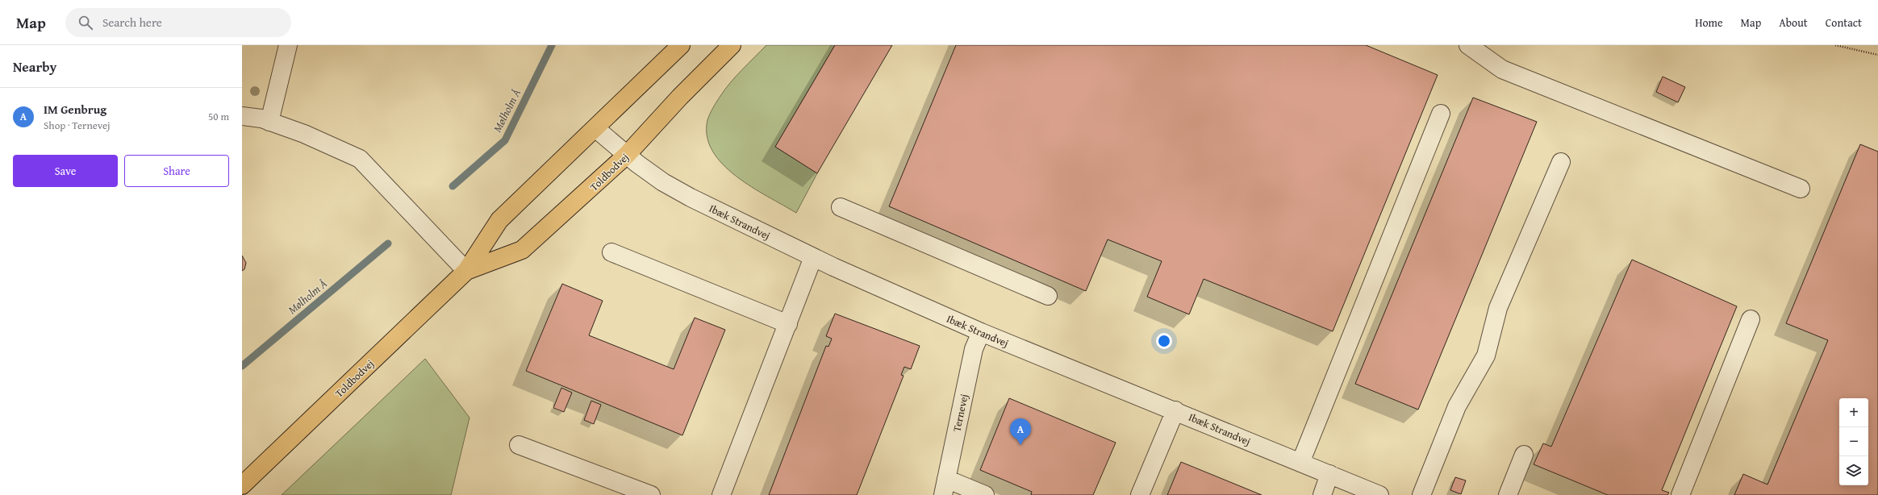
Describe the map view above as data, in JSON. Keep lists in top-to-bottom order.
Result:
{
  "streets": {
    "main road": ["Toldbodvej"],
    "street": ["Ibæk Strandvej", "Ternevej"]
  },
  "crossings": [
    ["Toldbodvej", "Ibæk Strandvej"],
    ["Ibæk Strandvej", "Ternevej"]
  ],
  "water": ["Mølholm Å"],
  "page": {
    "header": "Map",
    "search": "Search here",
    "nav": [
      "Home",
      "Map",
      "About",
      "Contact"
    ],
    "heading": "Nearby",
    "list": [
      {
        "mark": "A",
        "name": "IM Genbrug",
        "note": "Shop · Ternevej",
        "value": "50 m"
      }
    ],
    "buttons": ["Save", "Share"],
    "map_buttons": ["+", "−"],
    "pins": "A"
  }
}
